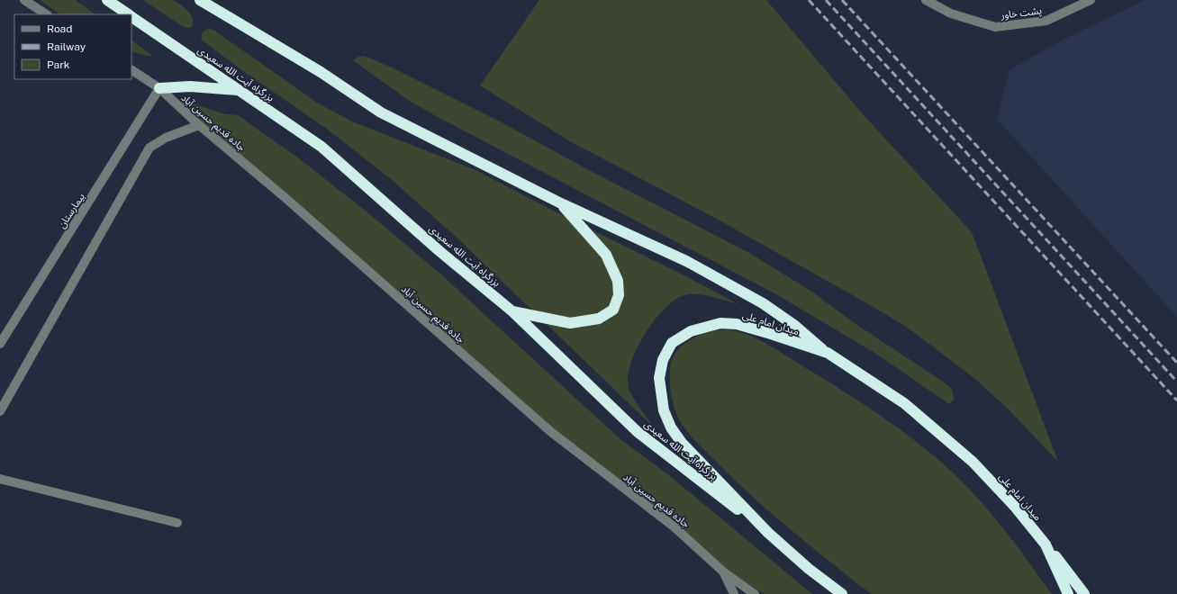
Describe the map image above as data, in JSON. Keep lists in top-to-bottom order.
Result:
{
  "streets": {
    "highway": ["بزرگراه آیت الله سعیدی", "میدان امام علی"],
    "street": ["پشت خاور", "جاده قدیم حسین آباد", "بیمارستان"]
  },
  "crossings": [
    ["بزرگراه آیت الله سعیدی", "میدان امام علی"],
    ["جاده قدیم حسین آباد", "بیمارستان"]
  ],
  "legend": ["Road", "Railway", "Park"]
}
